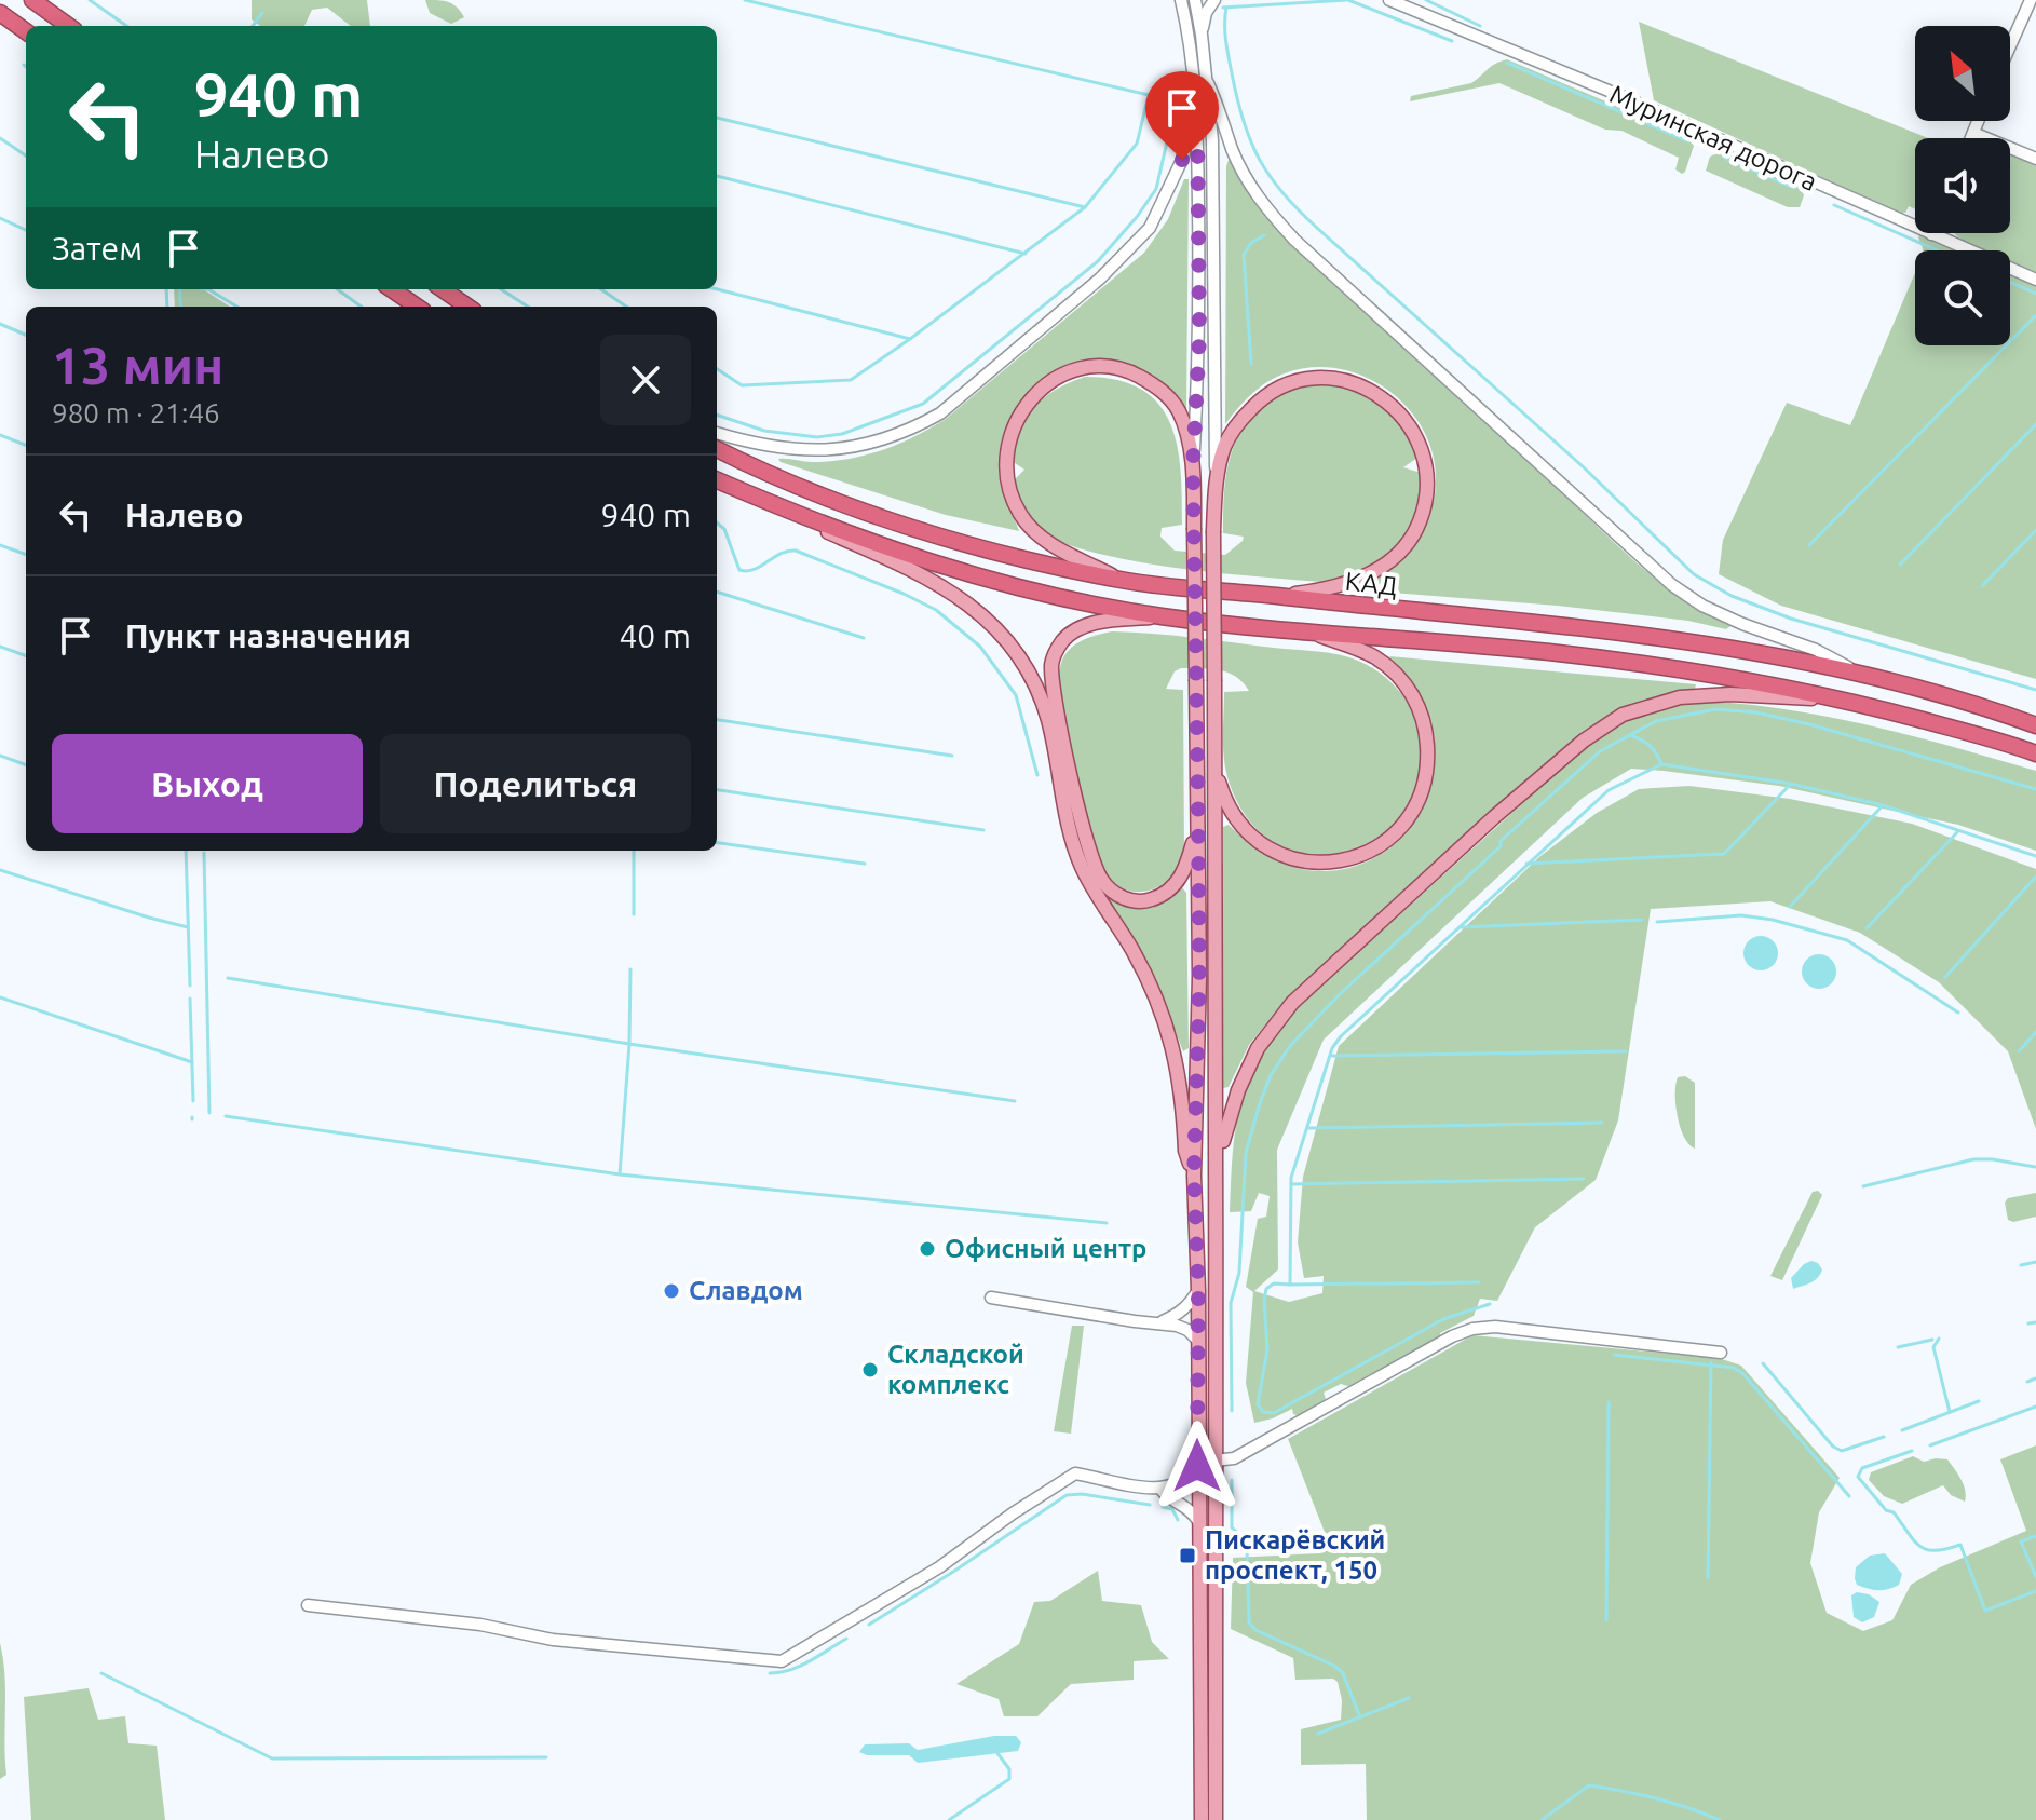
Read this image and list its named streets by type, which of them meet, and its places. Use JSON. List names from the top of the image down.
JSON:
{
  "streets": {
    "highway": ["КАД"],
    "street": ["Муринская дорога"]
  },
  "places": {
    "other": ["Офисный центр", "Славдом", "Складской комплекс"],
    "transit": ["Пискарёвский проспект, 150"]
  },
  "north": "top left",
  "page": {
    "turn": ["940 m", "Налево"],
    "then": "Затем",
    "heading": ["13 мин", "980 m · 21:46"],
    "list": [
      {
        "name": "Налево",
        "value": "940 m"
      },
      {
        "name": "Пункт назначения",
        "value": "40 m"
      }
    ],
    "buttons": ["Выход", "Поделиться"]
  }
}
